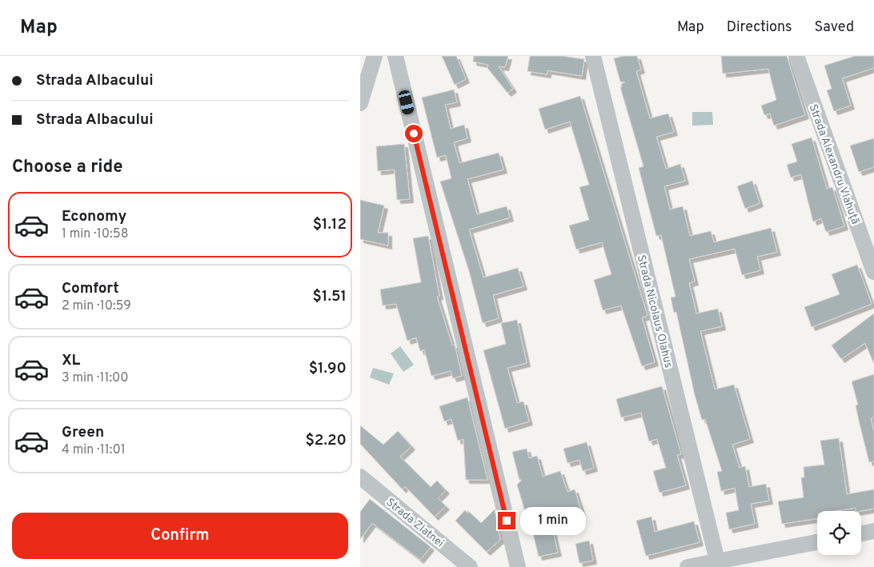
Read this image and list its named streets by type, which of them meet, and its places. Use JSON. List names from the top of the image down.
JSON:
{
  "streets": {
    "street": ["Strada Alexandru Vlahuță", "Strada Nicolaus Olahus", "Strada Zlatnei"]
  },
  "page": {
    "header": "Map",
    "nav": ["Map", "Directions", "Saved"],
    "banner": ["Strada Albacului", "Strada Albacului"],
    "heading": "Choose a ride",
    "list": [
      {
        "name": "Economy",
        "note": "1 min · 10:58",
        "value": "$1.12"
      },
      {
        "name": "Comfort",
        "note": "2 min · 10:59",
        "value": "$1.51"
      },
      {
        "name": "XL",
        "note": "3 min · 11:00",
        "value": "$1.90"
      },
      {
        "name": "Green",
        "note": "4 min · 11:01",
        "value": "$2.20"
      }
    ],
    "buttons": "Confirm",
    "bubble": "1 min"
  }
}
